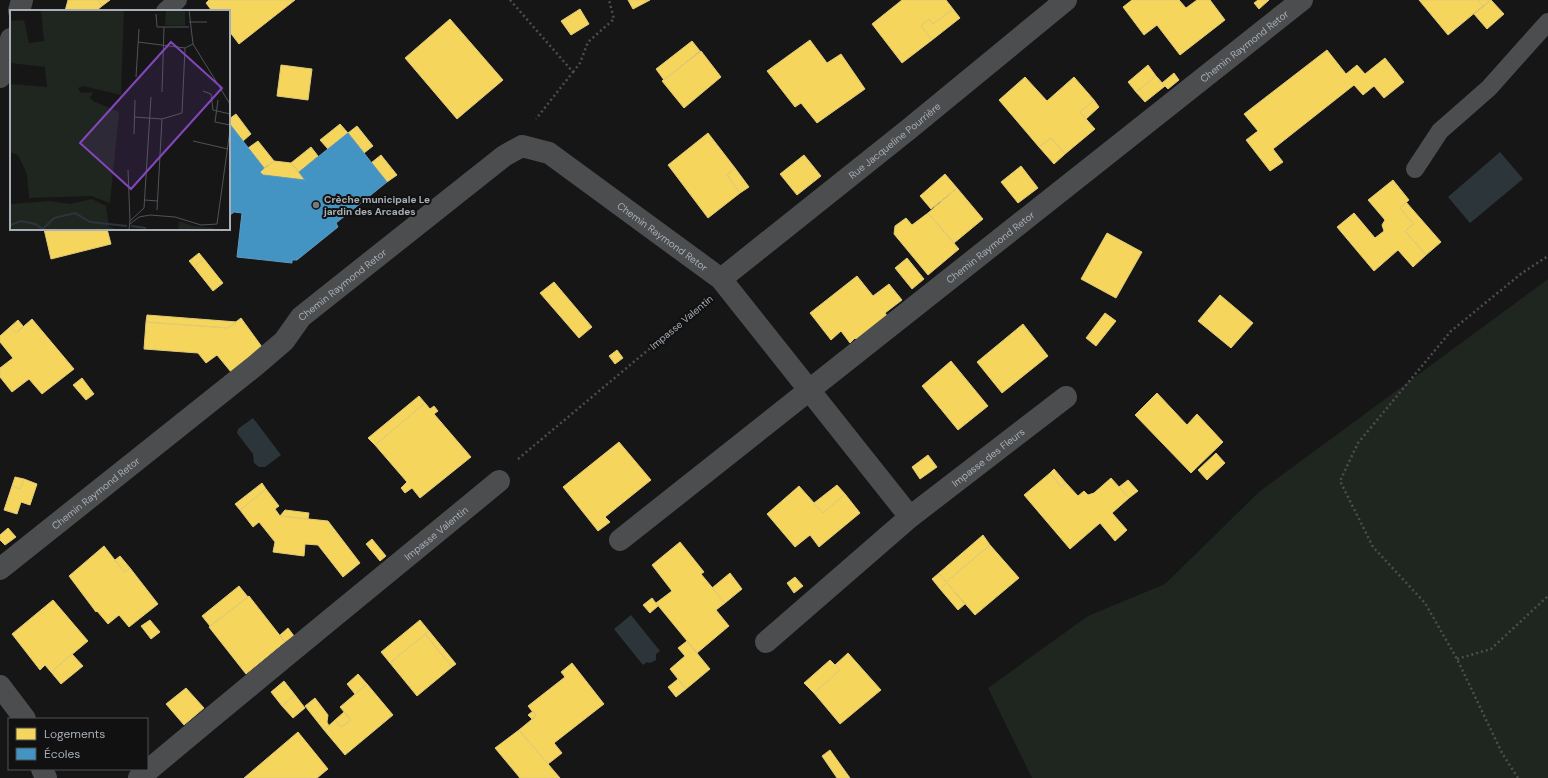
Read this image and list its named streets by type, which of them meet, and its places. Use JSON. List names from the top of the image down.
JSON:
{
  "streets": {
    "street": [
      "Chemin Raymond Retor",
      "Rue Jacqueline Pourrière",
      "Impasse Valentin",
      "Impasse des Fleurs"
    ]
  },
  "crossings": [
    ["Chemin Raymond Retor", "Rue Jacqueline Pourrière"],
    ["Chemin Raymond Retor", "Impasse Valentin"],
    ["Rue Jacqueline Pourrière", "Impasse Valentin"]
  ],
  "places": ["Crèche municipale Le jardin des Arcades"],
  "legend": ["Logements", "Écoles"]
}
